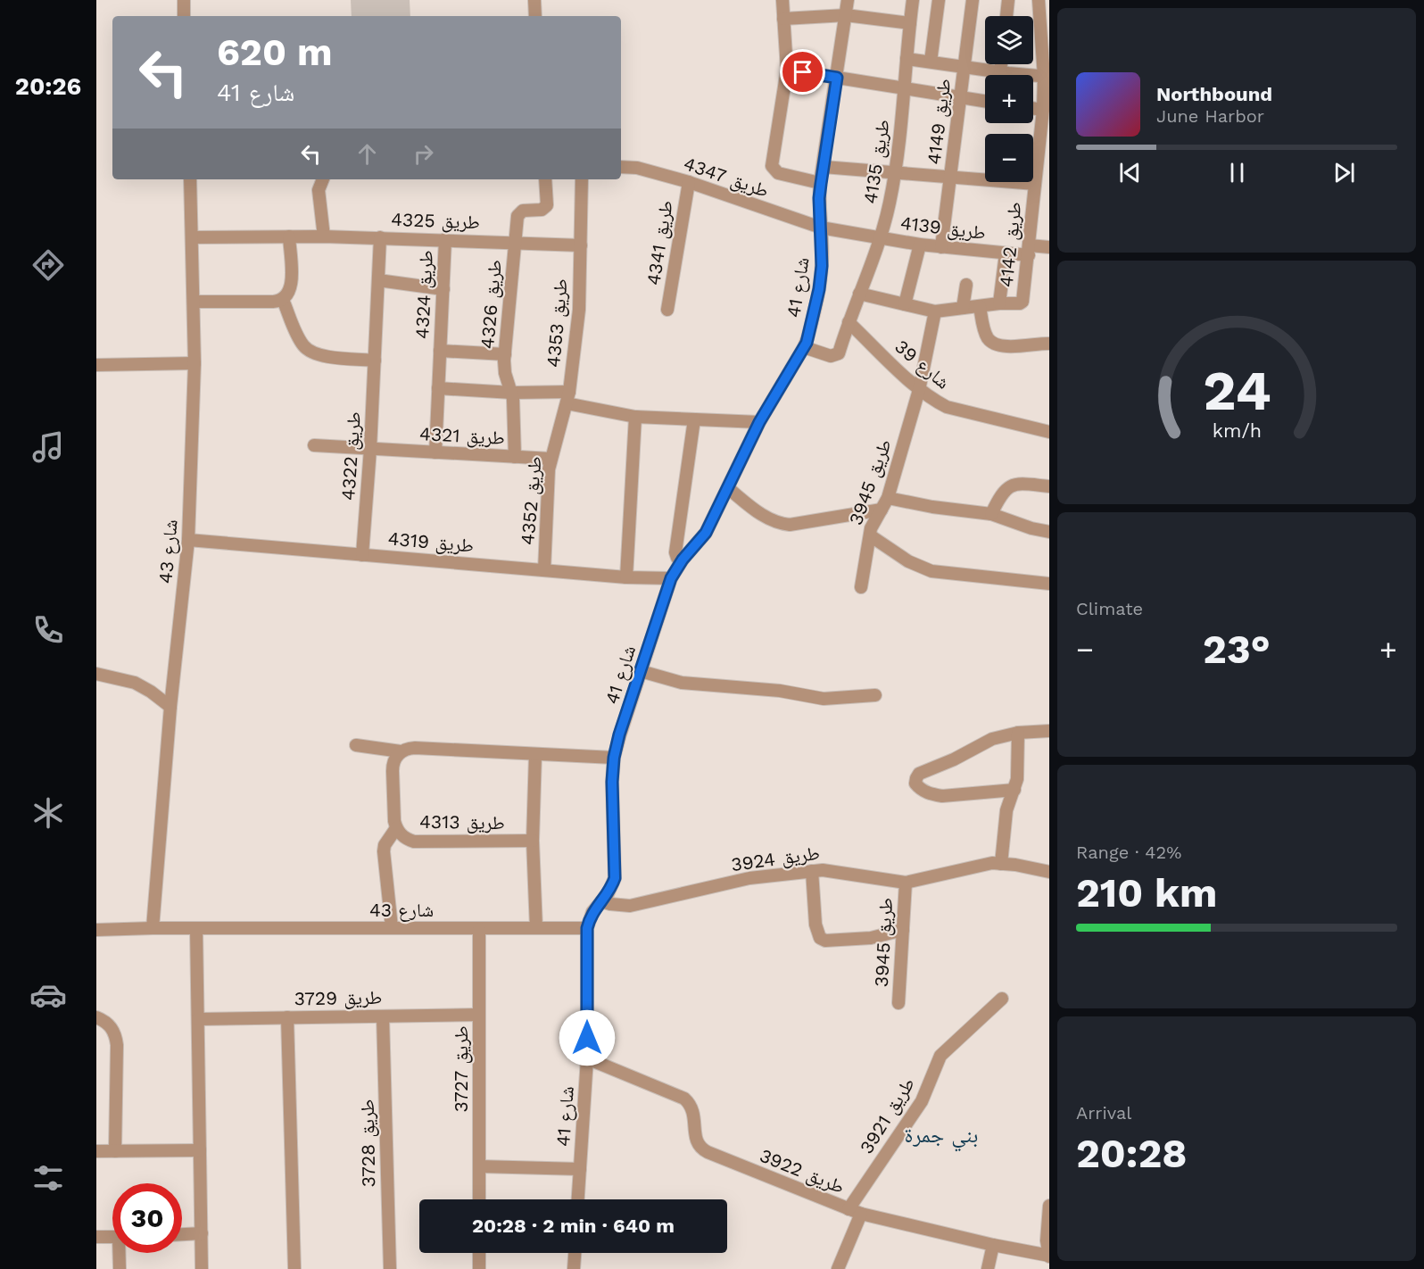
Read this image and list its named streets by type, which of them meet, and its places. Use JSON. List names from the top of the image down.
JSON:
{
  "streets": {
    "street": [
      "طريق 4149",
      "طريق 4135",
      "طريق 4347",
      "طريق 4325",
      "طريق 4139",
      "طريق 4341",
      "طريق 4142",
      "شارع 41",
      "طريق 4324",
      "طريق 4326",
      "طريق 4353",
      "شارع 39",
      "طريق 4321",
      "طريق 4322",
      "طريق 3945",
      "طريق 4352",
      "طريق 4319",
      "شارع 43",
      "طريق 4313",
      "طريق 3924",
      "طريق 3729",
      "طريق 3727",
      "طريق 3921",
      "طريق 3728",
      "طريق 3922"
    ]
  },
  "crossings": [
    ["طريق 4149", "طريق 4139"],
    ["طريق 4135", "طريق 4139"],
    ["طريق 4135", "شارع 39"],
    ["طريق 4347", "طريق 4139"],
    ["طريق 4347", "طريق 4341"],
    ["طريق 4347", "شارع 41"],
    ["طريق 4325", "طريق 4324"],
    ["طريق 4325", "طريق 4326"],
    ["طريق 4325", "طريق 4353"],
    ["طريق 4325", "طريق 4322"],
    ["طريق 4325", "شارع 43"],
    ["طريق 4139", "طريق 4142"],
    ["طريق 4139", "شارع 41"],
    ["شارع 41", "طريق 4319"],
    ["شارع 41", "شارع 43"],
    ["شارع 41", "طريق 3924"],
    ["شارع 41", "طريق 3922"],
    ["طريق 4324", "طريق 4326"],
    ["طريق 4324", "طريق 4321"],
    ["طريق 4326", "طريق 4321"],
    ["طريق 4353", "طريق 4352"],
    ["شارع 39", "طريق 3945"],
    ["طريق 4321", "طريق 4322"],
    ["طريق 4321", "طريق 4352"],
    ["طريق 4322", "طريق 4319"],
    ["طريق 3945", "طريق 3924"],
    ["طريق 4352", "طريق 4319"],
    ["طريق 4319", "شارع 43"],
    ["شارع 43", "طريق 4313"],
    ["شارع 43", "طريق 3727"],
    ["طريق 3729", "طريق 3727"],
    ["طريق 3729", "طريق 3728"],
    ["طريق 3921", "طريق 3922"]
  ],
  "districts": ["بني جمرة"],
  "page": {
    "tabs": "20:26",
    "map_buttons": ["+", "−"],
    "turn": ["620 m", "شارع 41"],
    "song": ["Northbound", "June Harbor"],
    "tile": [
      "Climate",
      ["Range · 42%", "210 km"],
      ["Arrival", "20:28"]
    ],
    "heat": ["−", "23°", "+"],
    "limit": "30",
    "trip": "20:28 · 2 min · 640 m",
    "gauge": ["24", "km/h"]
  }
}
